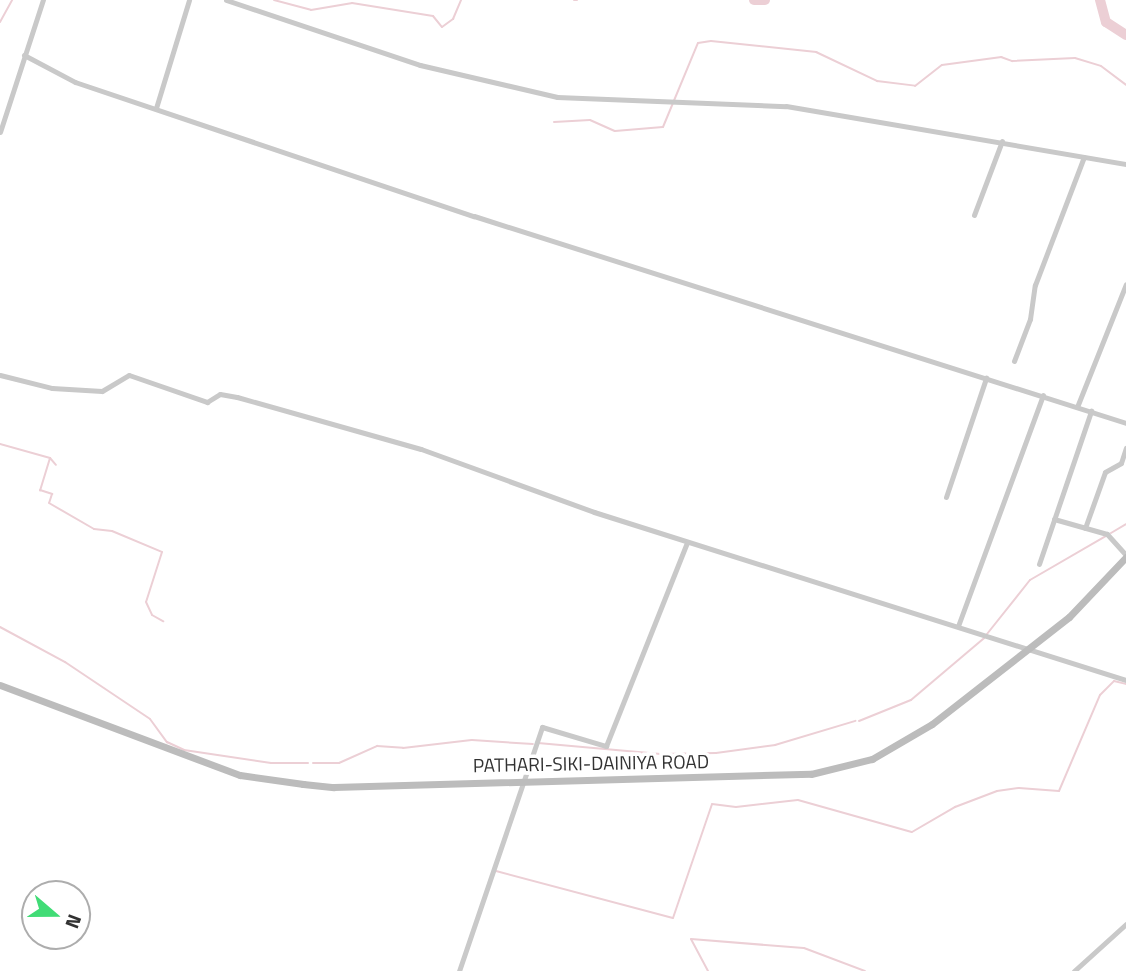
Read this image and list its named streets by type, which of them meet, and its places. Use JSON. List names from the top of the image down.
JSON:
{
  "streets": {
    "main road": ["PATHARI-SIKI-DAINIYA ROAD"]
  },
  "north": "right"
}
